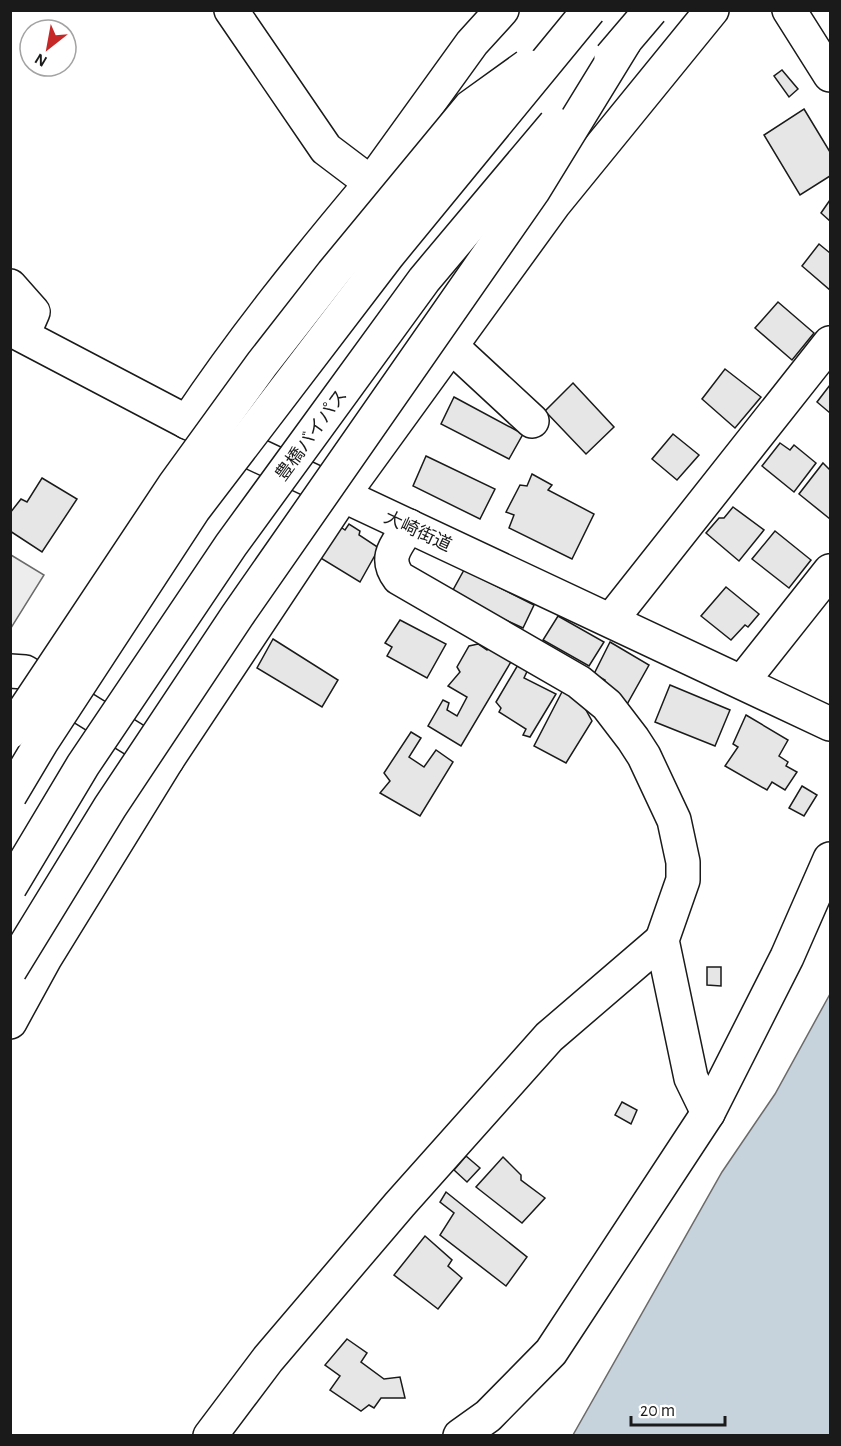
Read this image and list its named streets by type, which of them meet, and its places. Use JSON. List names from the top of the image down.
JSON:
{
  "streets": {
    "main road": ["豊橋バイパス", "大崎街道"]
  },
  "scale_bar": "20 m",
  "north": "bottom left"
}
